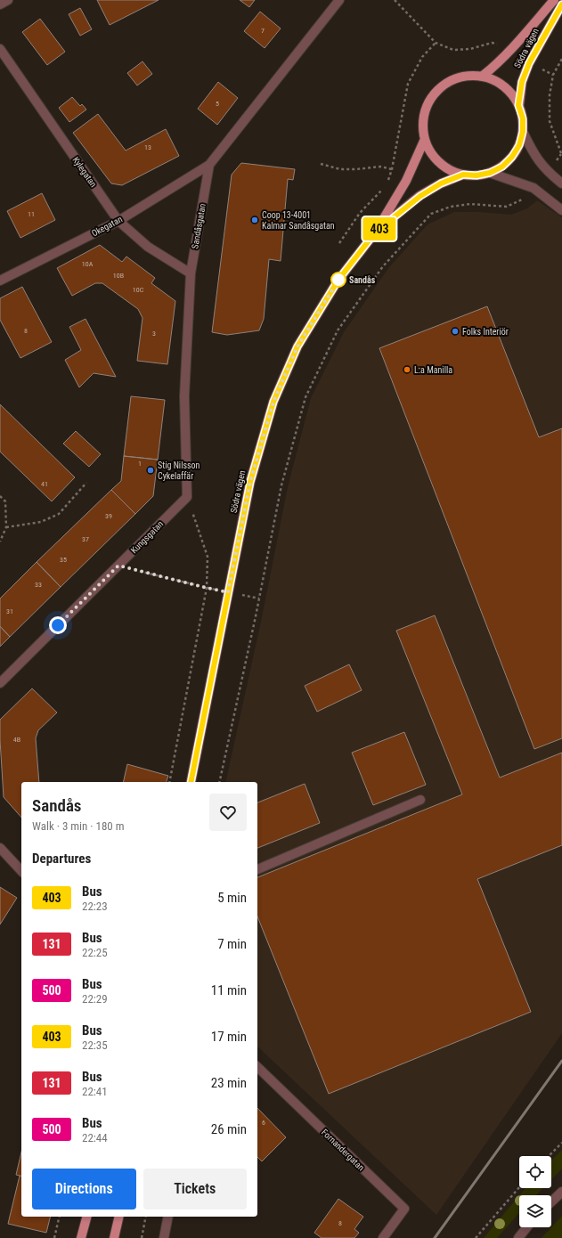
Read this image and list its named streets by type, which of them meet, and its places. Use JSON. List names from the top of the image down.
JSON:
{
  "streets": {
    "main road": ["Södra vägen"],
    "street": [
      "Kylegatan",
      "Okegatan",
      "Sandåsgatan",
      "Kungsgatan",
      "Fornandergatan"
    ]
  },
  "crossings": [
    ["Kylegatan", "Okegatan"],
    ["Kylegatan", "Sandåsgatan"],
    ["Okegatan", "Sandåsgatan"],
    ["Sandåsgatan", "Kungsgatan"]
  ],
  "places": [
    "Coop 13-4001 Kalmar Sandåsgatan",
    "Sandås",
    "Folks Interiör",
    "L:a Manilla",
    "Stig Nilsson Cykelaffär"
  ],
  "lines": ["bus line 403"],
  "house_numbers": [
    "7",
    "5",
    "13",
    "11",
    "10A",
    "10B",
    "10C",
    "8",
    "3",
    "1",
    "41",
    "39",
    "37",
    "35",
    "33",
    "31",
    "4B",
    "6",
    "8"
  ],
  "page": {
    "on_map": "403",
    "heading": [
      ["Sandås", "Walk · 3 min · 180 m"],
      "Departures"
    ],
    "list": [
      {
        "mark": "403",
        "name": "Bus",
        "note": "22:23",
        "value": "5 min"
      },
      {
        "mark": "131",
        "name": "Bus",
        "note": "22:25",
        "value": "7 min"
      },
      {
        "mark": "500",
        "name": "Bus",
        "note": "22:29",
        "value": "11 min"
      },
      {
        "mark": "403",
        "name": "Bus",
        "note": "22:35",
        "value": "17 min"
      },
      {
        "mark": "131",
        "name": "Bus",
        "note": "22:41",
        "value": "23 min"
      },
      {
        "mark": "500",
        "name": "Bus",
        "note": "22:44",
        "value": "26 min"
      }
    ],
    "buttons": ["Directions", "Tickets"]
  }
}
